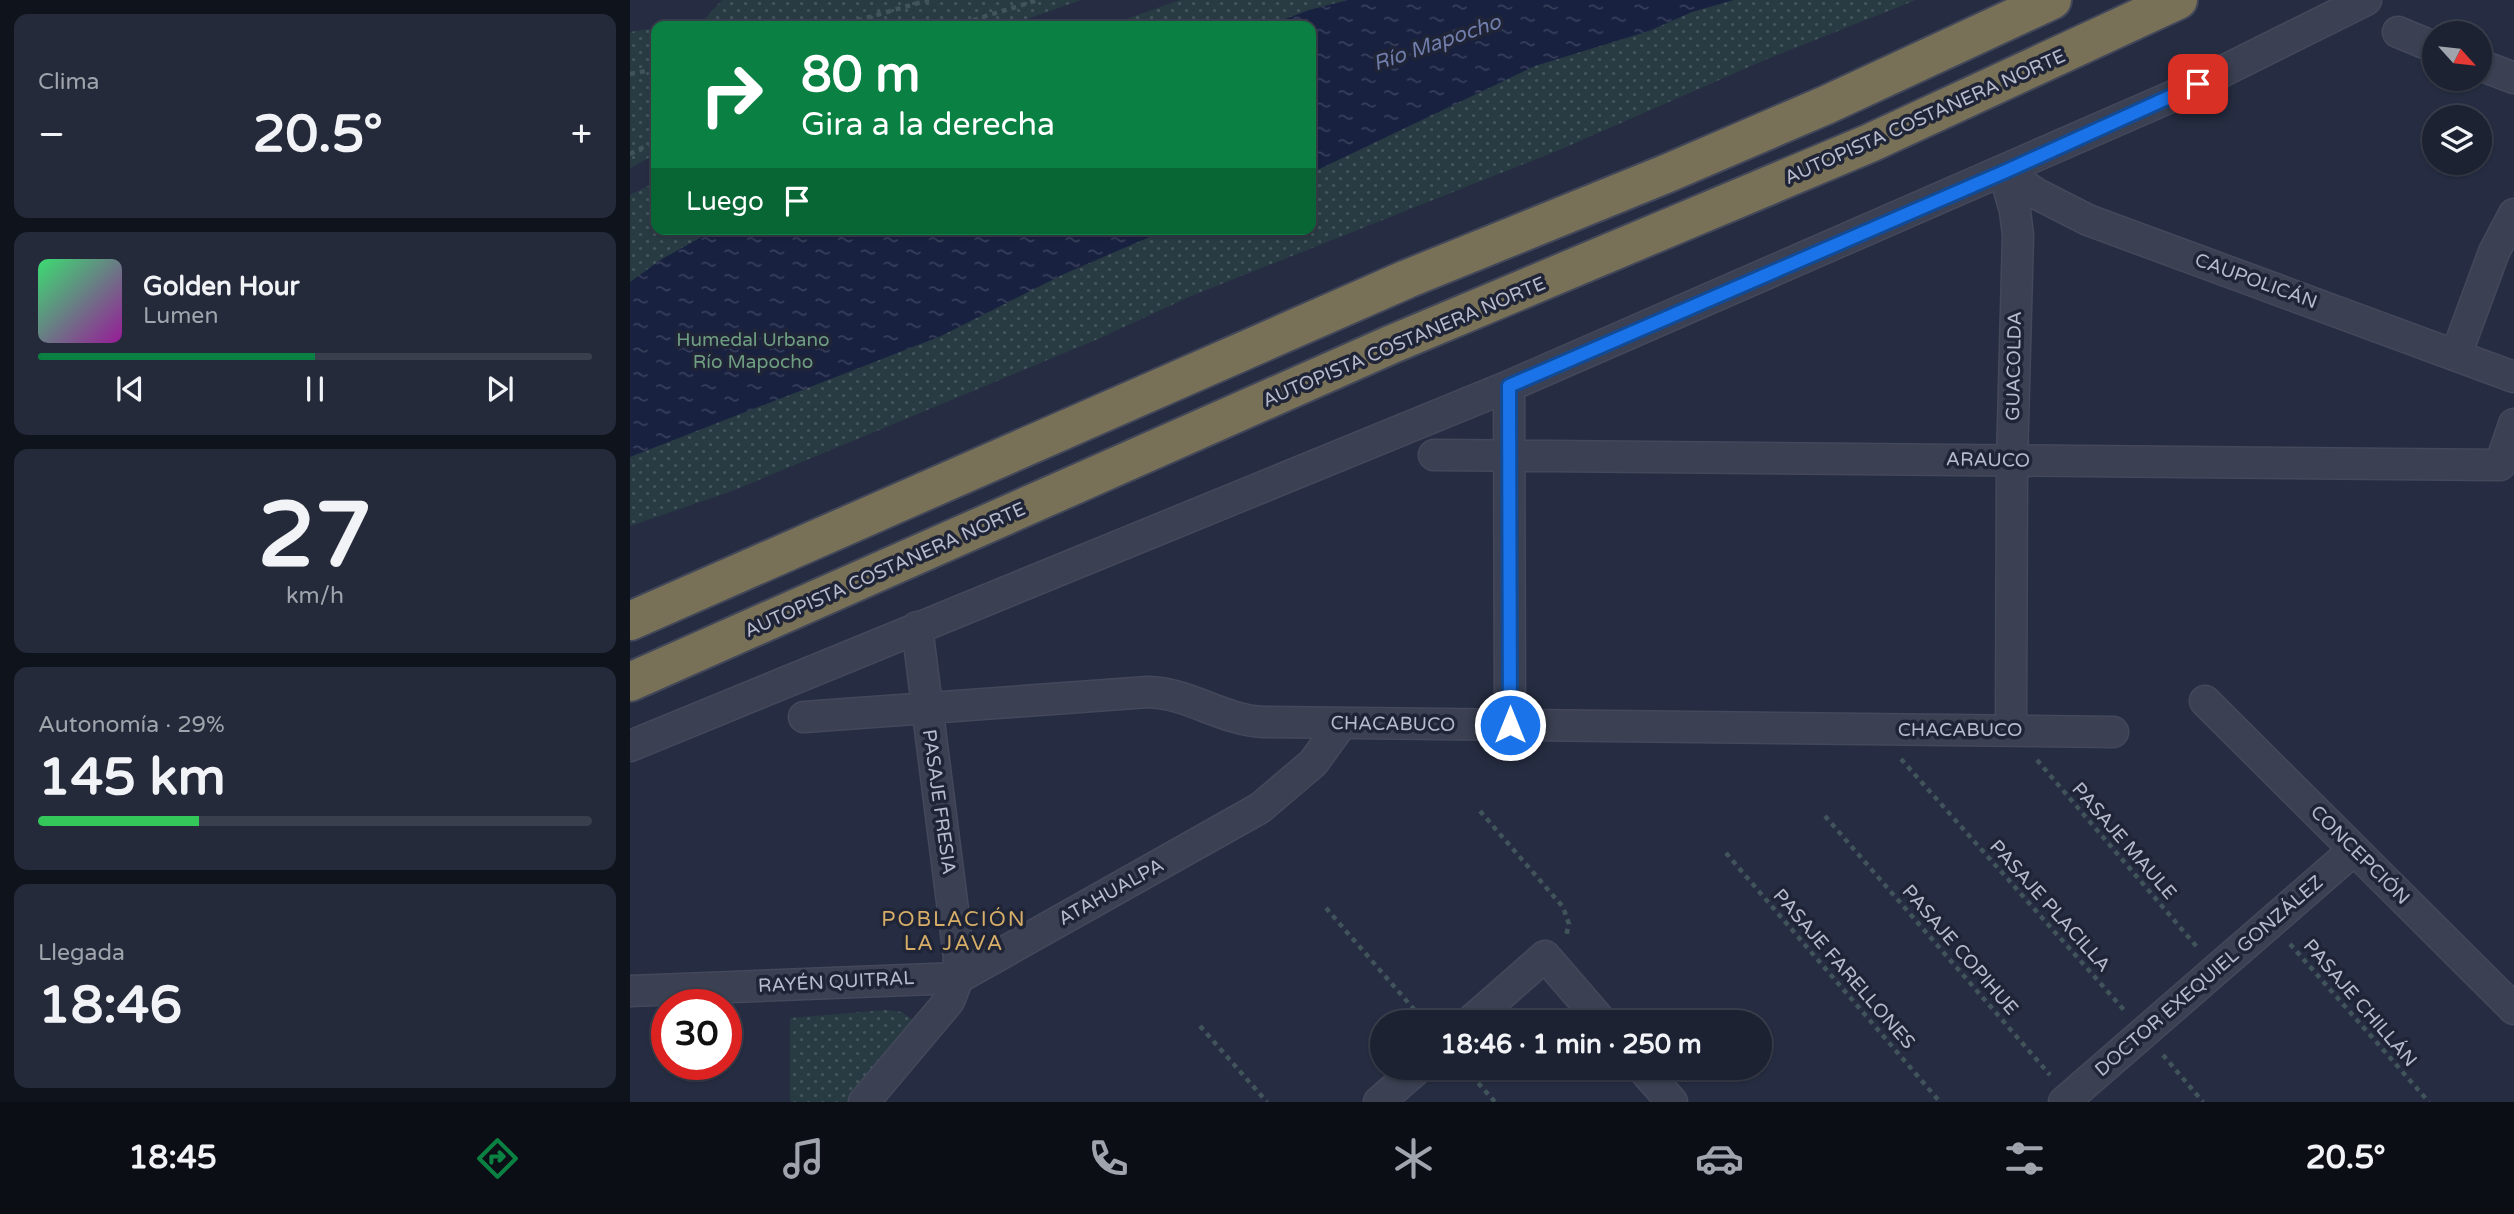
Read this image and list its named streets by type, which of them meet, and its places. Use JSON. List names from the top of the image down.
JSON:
{
  "streets": {
    "highway": ["AUTOPISTA COSTANERA NORTE"],
    "street": [
      "CAUPOLICÁN",
      "GUACOLDA",
      "ARAUCO",
      "CHACABUCO",
      "PASAJE FRESIA",
      "CONCEPCIÓN",
      "ATAHUALPA",
      "DOCTOR EXEQUIEL GONZÁLEZ",
      "RAYÉN QUITRAL"
    ],
    "path": [
      "PASAJE MAULE",
      "PASAJE PLACILLA",
      "PASAJE COPIHUE",
      "PASAJE FARELLONES",
      "PASAJE CHILLÁN"
    ]
  },
  "crossings": [
    ["CAUPOLICÁN", "GUACOLDA"],
    ["GUACOLDA", "ARAUCO"],
    ["GUACOLDA", "CHACABUCO"],
    ["GUACOLDA", "PASAJE MAULE"],
    ["CHACABUCO", "PASAJE FRESIA"],
    ["CHACABUCO", "PASAJE MAULE"],
    ["CHACABUCO", "ATAHUALPA"],
    ["CHACABUCO", "PASAJE PLACILLA"],
    ["PASAJE FRESIA", "ATAHUALPA"],
    ["PASAJE FRESIA", "RAYÉN QUITRAL"],
    ["PASAJE MAULE", "DOCTOR EXEQUIEL GONZÁLEZ"],
    ["CONCEPCIÓN", "DOCTOR EXEQUIEL GONZÁLEZ"],
    ["ATAHUALPA", "RAYÉN QUITRAL"],
    ["PASAJE PLACILLA", "DOCTOR EXEQUIEL GONZÁLEZ"],
    ["PASAJE COPIHUE", "DOCTOR EXEQUIEL GONZÁLEZ"],
    ["DOCTOR EXEQUIEL GONZÁLEZ", "PASAJE CHILLÁN"]
  ],
  "districts": ["POBLACIÓN LA JAVA"],
  "water": ["Río Mapocho"],
  "parks": ["Humedal Urbano Río Mapocho"],
  "north": "bottom right",
  "page": {
    "tile": [
      "Clima",
      ["27", "km/h"],
      ["Autonomía · 29%", "145 km"],
      ["Llegada", "18:46"]
    ],
    "turn": ["80 m", "Gira a la derecha"],
    "heat": ["−", "20.5°", "+"],
    "then": "Luego",
    "song": ["Golden Hour", "Lumen"],
    "limit": "30",
    "trip": "18:46 · 1 min · 250 m",
    "tabs": ["18:45", "20.5°"]
  }
}
